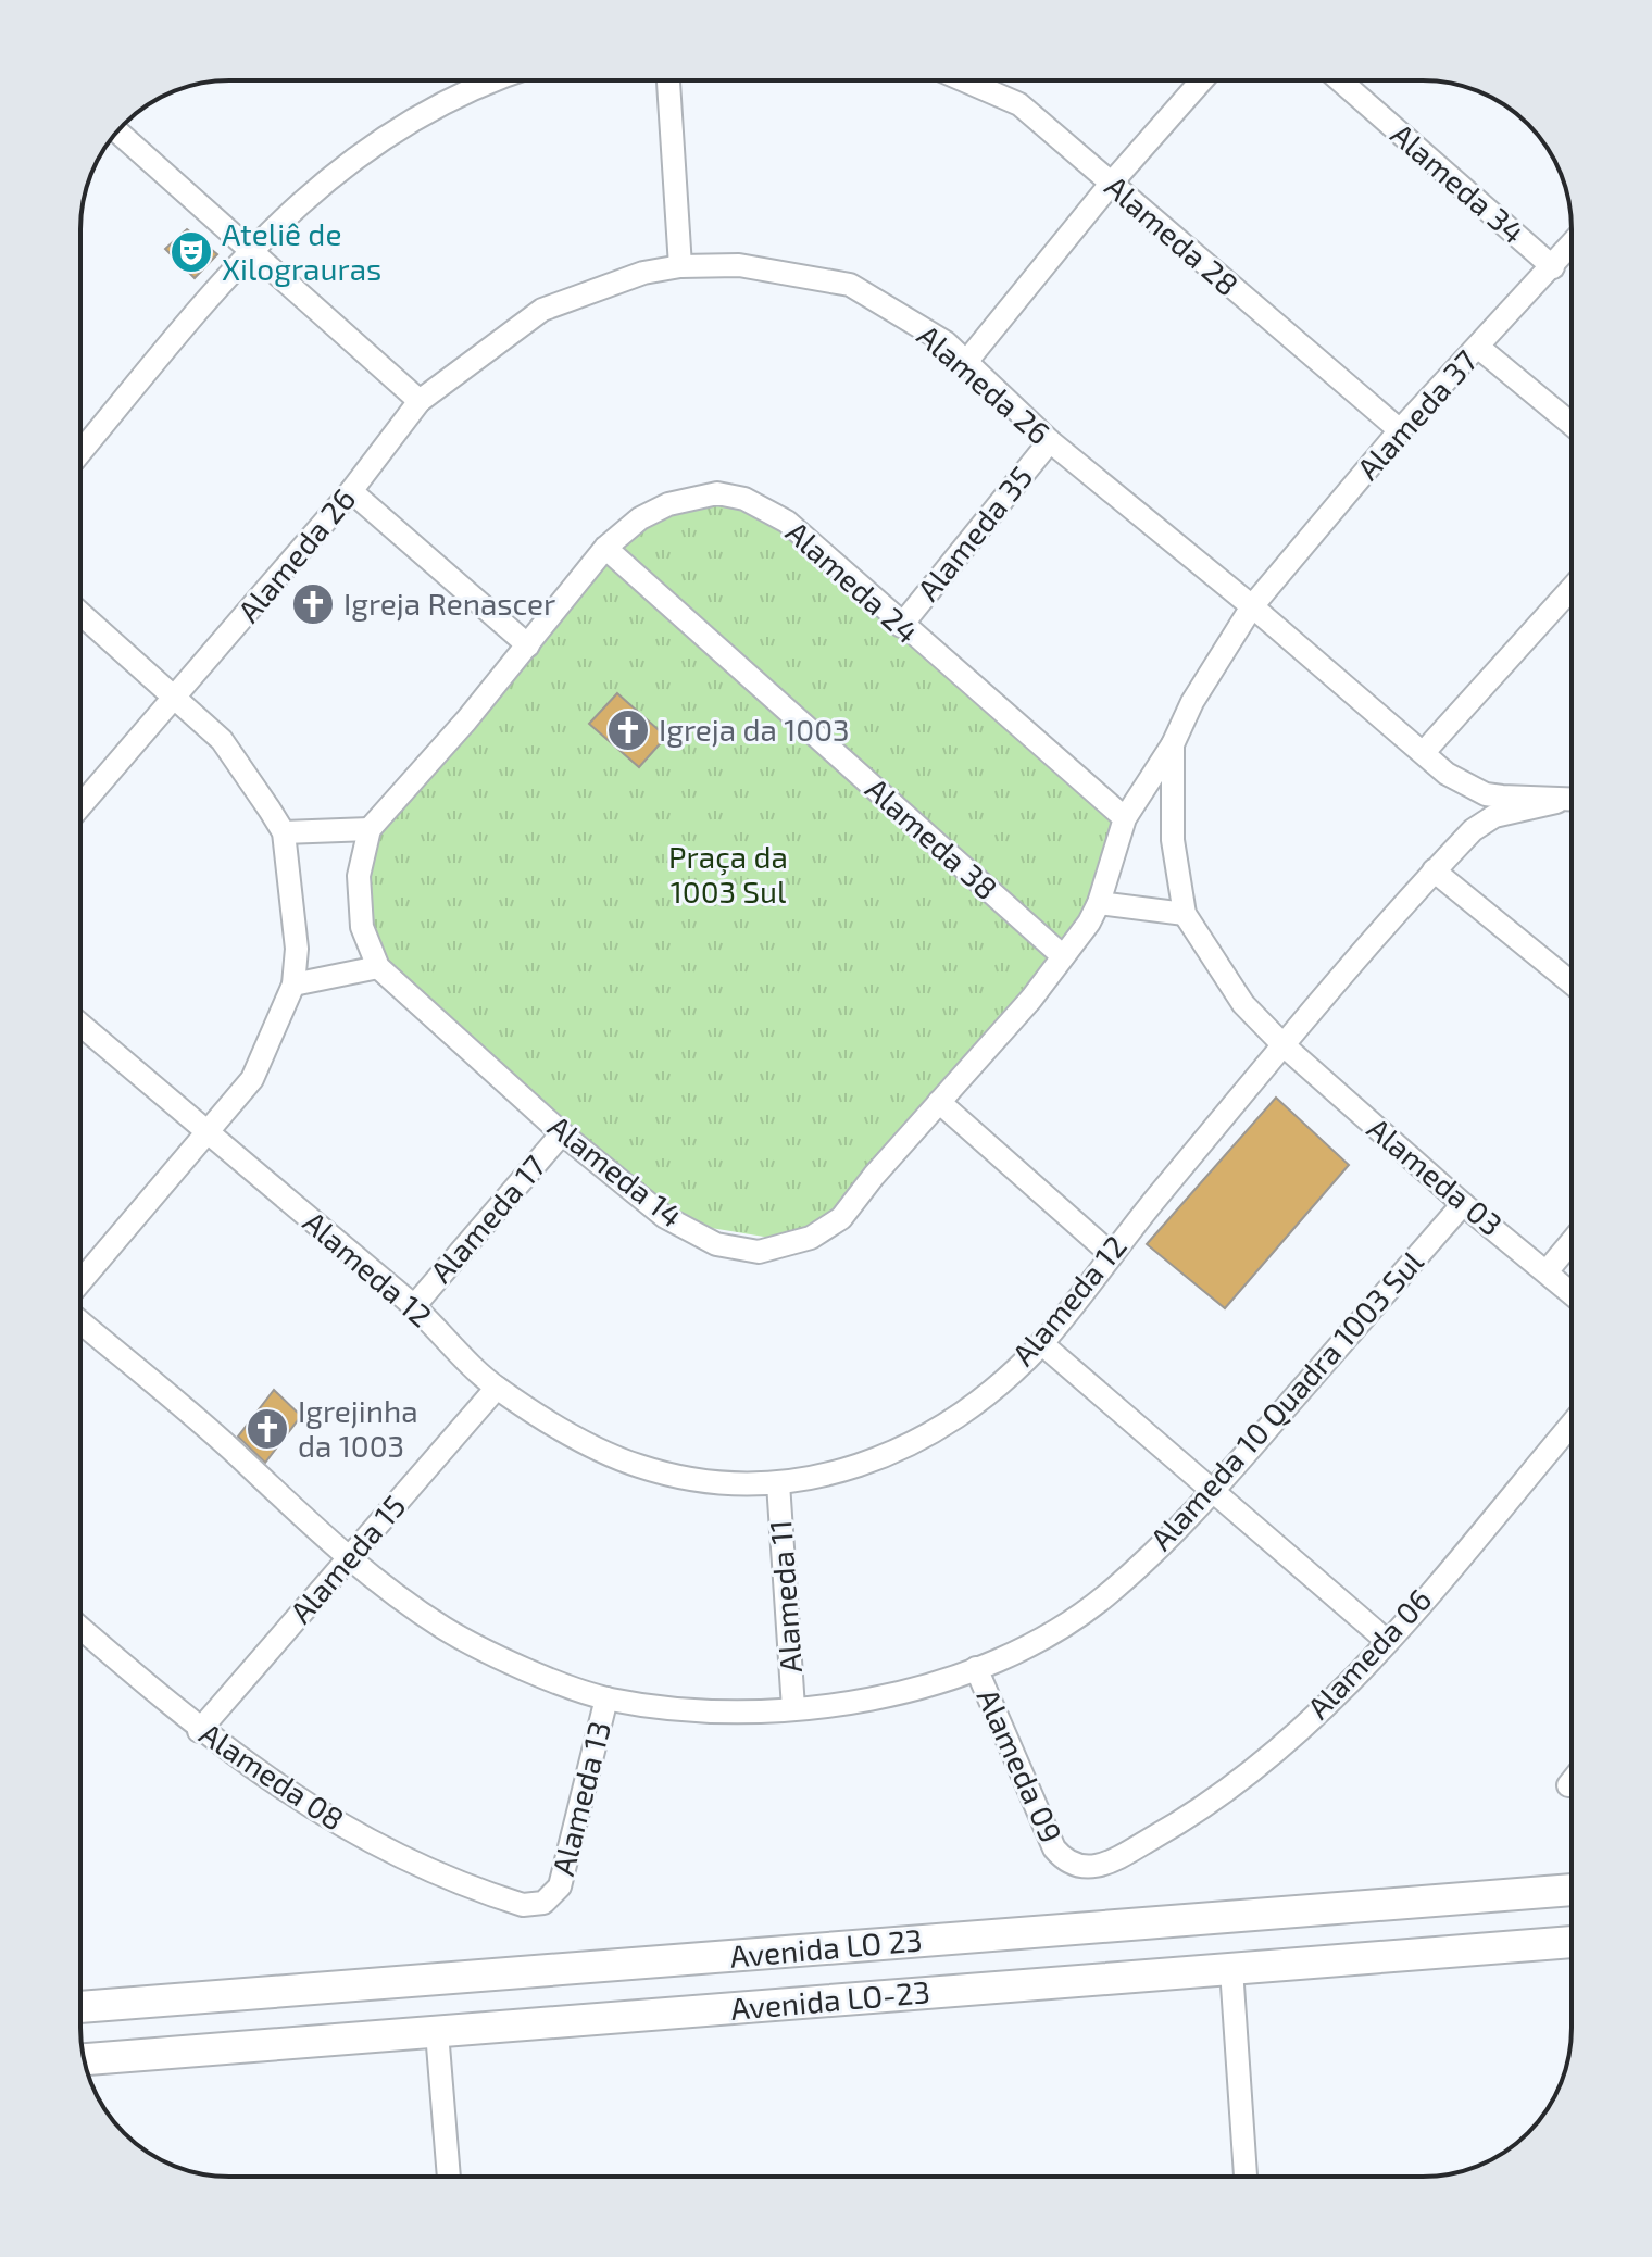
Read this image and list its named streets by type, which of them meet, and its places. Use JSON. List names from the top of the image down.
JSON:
{
  "streets": {
    "street": [
      "Alameda 34",
      "Alameda 28",
      "Alameda 26",
      "Alameda 37",
      "Alameda 35",
      "Alameda 24",
      "Alameda 38",
      "Alameda 14",
      "Alameda 03",
      "Alameda 17",
      "Alameda 12",
      "Alameda 10 Quadra 1003 Sul",
      "Alameda 15",
      "Alameda 11",
      "Alameda 06",
      "Alameda 09",
      "Alameda 08",
      "Alameda 13",
      "Avenida LO 23",
      "Avenida LO-23"
    ]
  },
  "crossings": [
    ["Alameda 34", "Alameda 37"],
    ["Alameda 28", "Alameda 37"],
    ["Alameda 26", "Alameda 37"],
    ["Alameda 26", "Alameda 35"],
    ["Alameda 26", "Alameda 12"],
    ["Alameda 35", "Alameda 24"],
    ["Alameda 24", "Alameda 38"],
    ["Alameda 24", "Alameda 14"],
    ["Alameda 38", "Alameda 14"],
    ["Alameda 14", "Alameda 17"],
    ["Alameda 03", "Alameda 12"],
    ["Alameda 03", "Alameda 10 Quadra 1003 Sul"],
    ["Alameda 17", "Alameda 12"],
    ["Alameda 12", "Alameda 15"],
    ["Alameda 12", "Alameda 11"],
    ["Alameda 10 Quadra 1003 Sul", "Alameda 15"],
    ["Alameda 10 Quadra 1003 Sul", "Alameda 11"],
    ["Alameda 10 Quadra 1003 Sul", "Alameda 09"],
    ["Alameda 10 Quadra 1003 Sul", "Alameda 13"],
    ["Alameda 15", "Alameda 08"],
    ["Alameda 06", "Alameda 09"],
    ["Alameda 08", "Alameda 13"]
  ],
  "parks": ["Praça da 1003 Sul"],
  "places": {
    "theatre": ["Ateliê de Xilograuras"],
    "church": ["Igreja Renascer", "Igreja da 1003", "Igrejinha da 1003"]
  }
}
